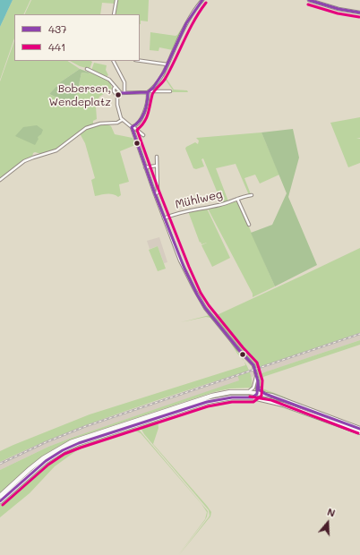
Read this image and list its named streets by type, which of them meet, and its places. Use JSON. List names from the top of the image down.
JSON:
{
  "streets": {
    "street": ["Mühlweg"]
  },
  "places": ["Bobersen, Wendeplatz"],
  "lines": ["transit line 437", "transit line 441"],
  "legend": ["437", "441"],
  "north": "top"
}
